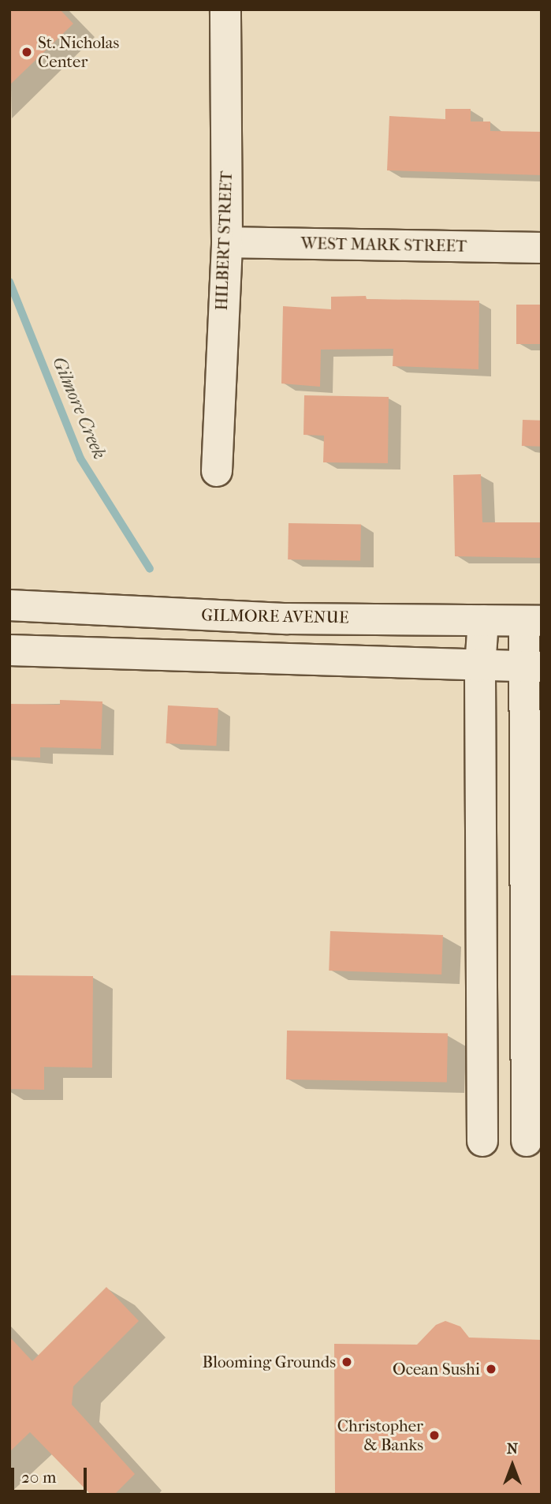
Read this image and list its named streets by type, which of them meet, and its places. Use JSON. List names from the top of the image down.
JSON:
{
  "streets": {
    "street": ["HILBERT STREET", "WEST MARK STREET", "GILMORE AVENUE"]
  },
  "crossings": [
    ["HILBERT STREET", "WEST MARK STREET"]
  ],
  "water": ["Gilmore Creek"],
  "places": [
    "St. Nicholas Center",
    "Blooming Grounds",
    "Ocean Sushi",
    "Christopher & Banks"
  ],
  "scale_bar": "20 m",
  "north": "top"
}
